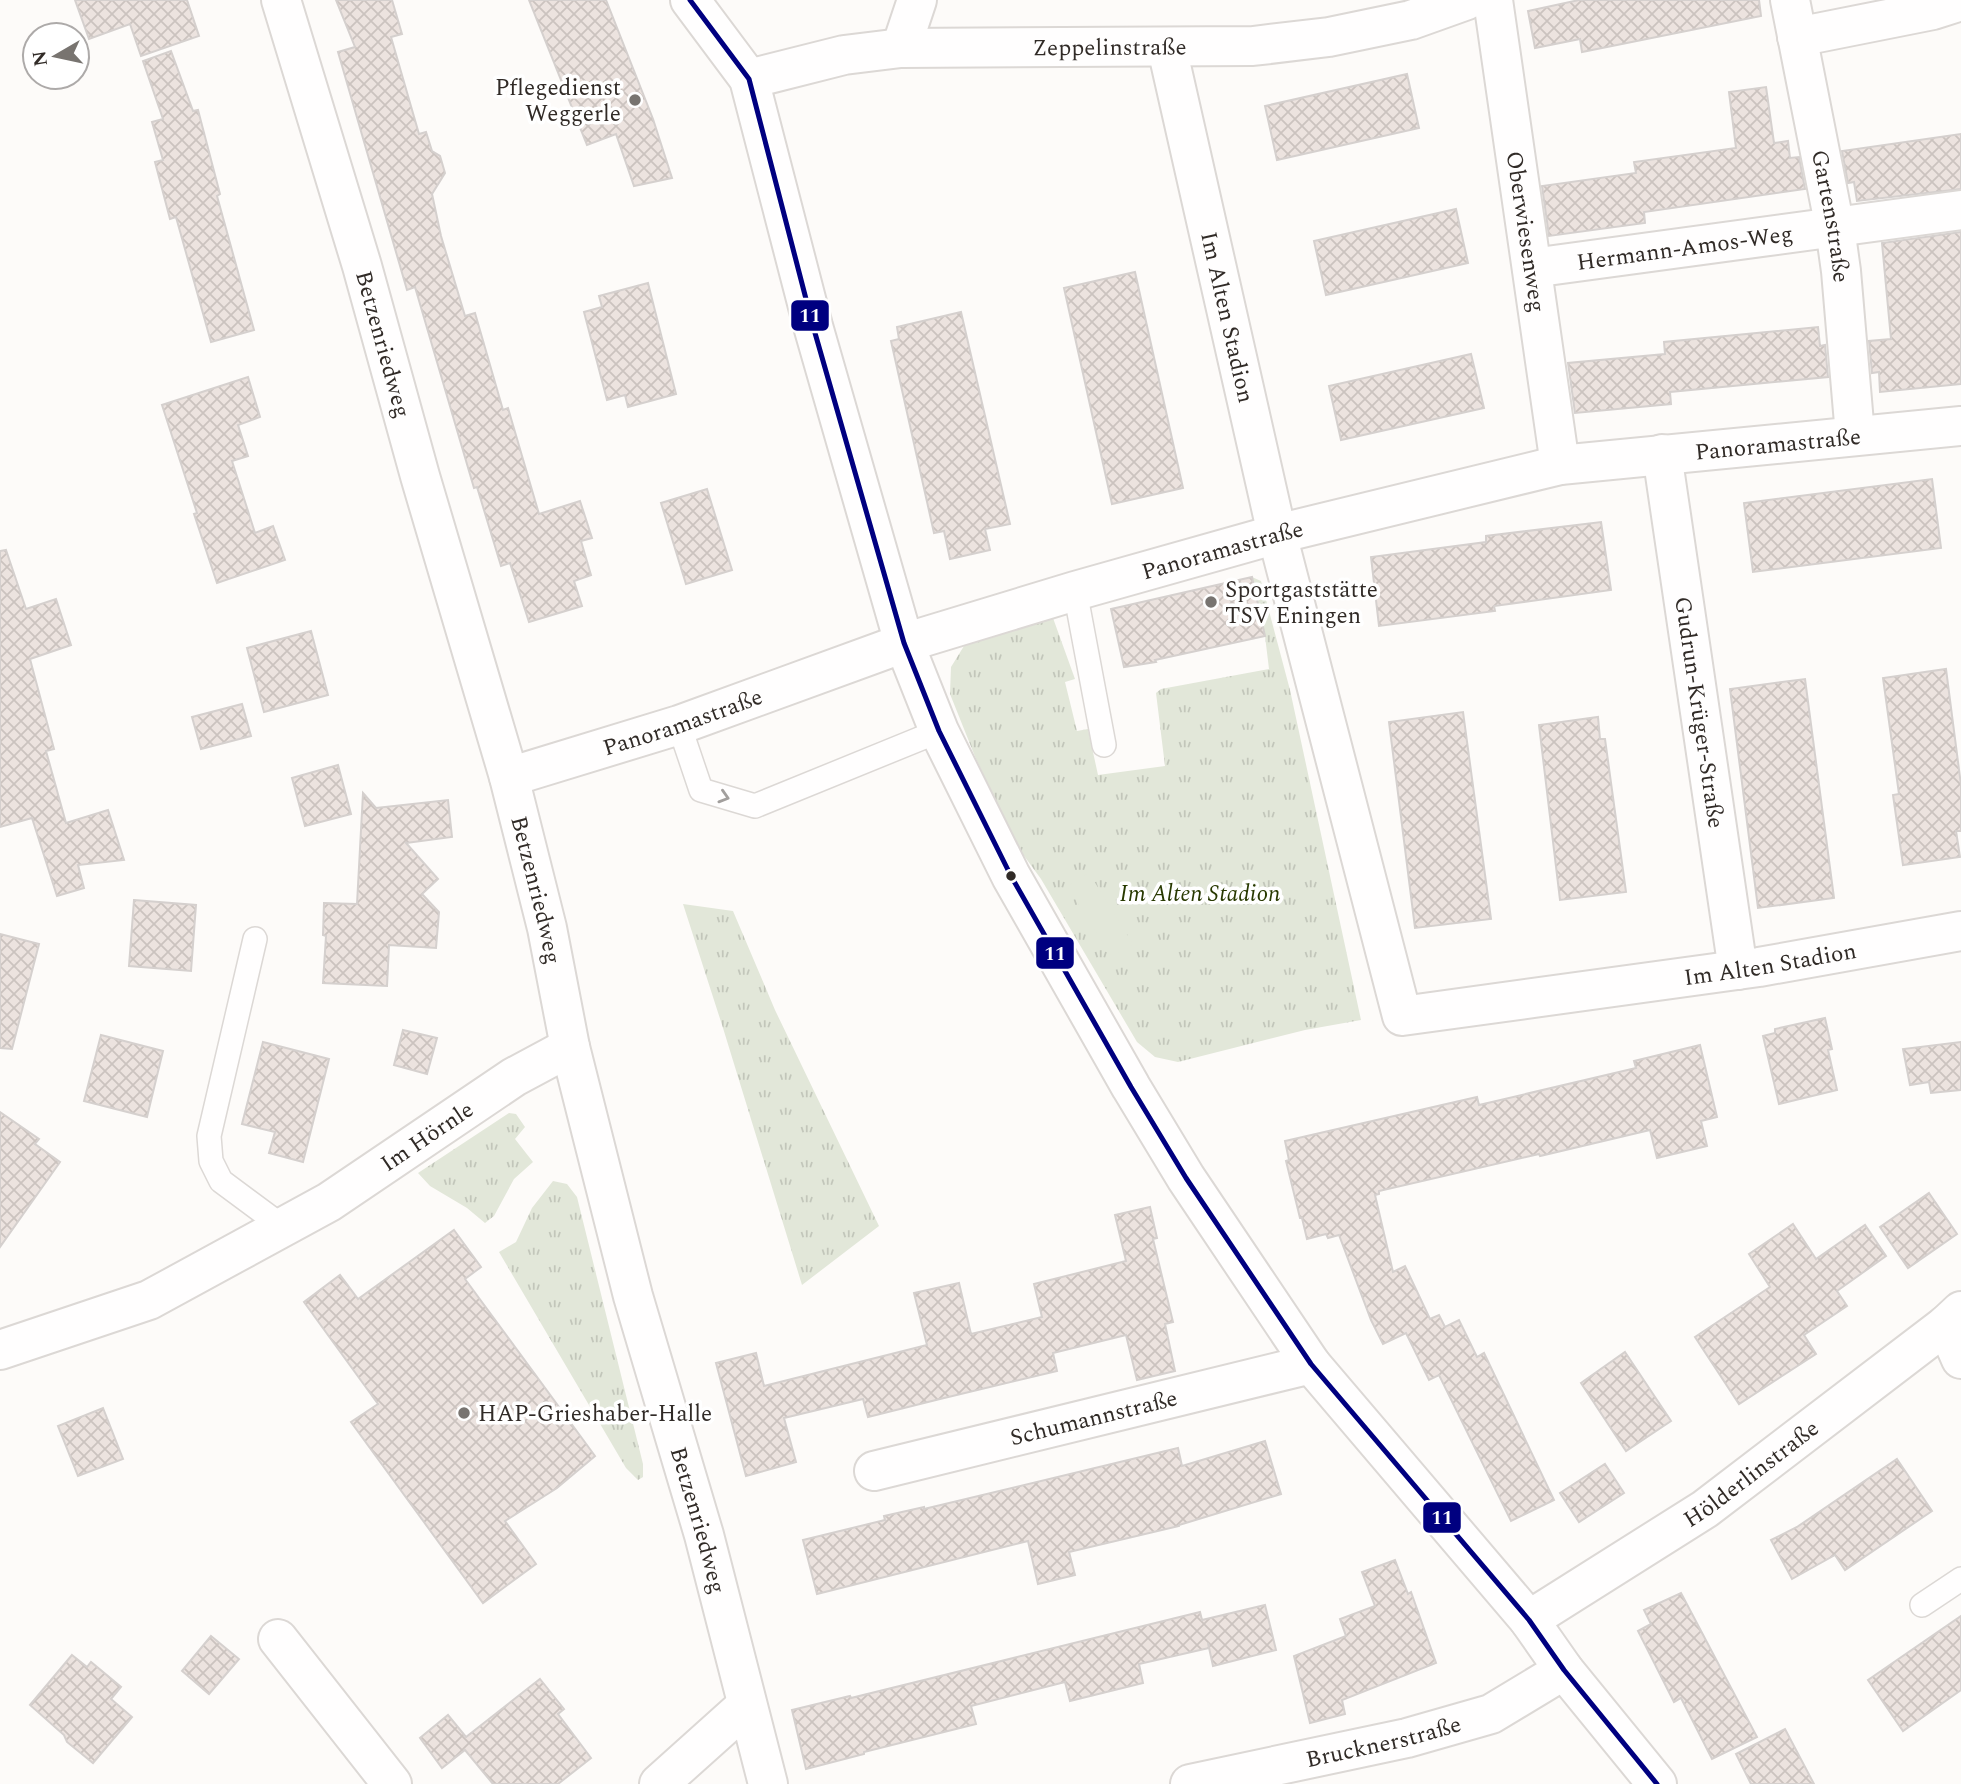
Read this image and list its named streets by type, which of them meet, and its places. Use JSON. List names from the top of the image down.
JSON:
{
  "streets": {
    "street": [
      "Zeppelinstraße",
      "Gartenstraße",
      "Oberwiesenweg",
      "Hermann-Amos-Weg",
      "Im Alten Stadion",
      "Betzenriedweg",
      "Panoramastraße",
      "Gudrun-Krüger-Straße",
      "Im Hörnle",
      "Schumannstraße",
      "Hölderlinstraße",
      "Brucknerstraße"
    ]
  },
  "crossings": [
    ["Zeppelinstraße", "Im Alten Stadion"],
    ["Gartenstraße", "Hermann-Amos-Weg"],
    ["Gartenstraße", "Panoramastraße"],
    ["Oberwiesenweg", "Hermann-Amos-Weg"],
    ["Oberwiesenweg", "Panoramastraße"],
    ["Im Alten Stadion", "Panoramastraße"],
    ["Im Alten Stadion", "Gudrun-Krüger-Straße"],
    ["Betzenriedweg", "Panoramastraße"],
    ["Betzenriedweg", "Im Hörnle"],
    ["Panoramastraße", "Gudrun-Krüger-Straße"]
  ],
  "parks": ["Im Alten Stadion"],
  "places": ["Pflegedienst Weggerle", "Sportgaststätte TSV Eningen", "HAP-Grieshaber-Halle"],
  "lines": ["transit line 11"],
  "north": "left"
}
